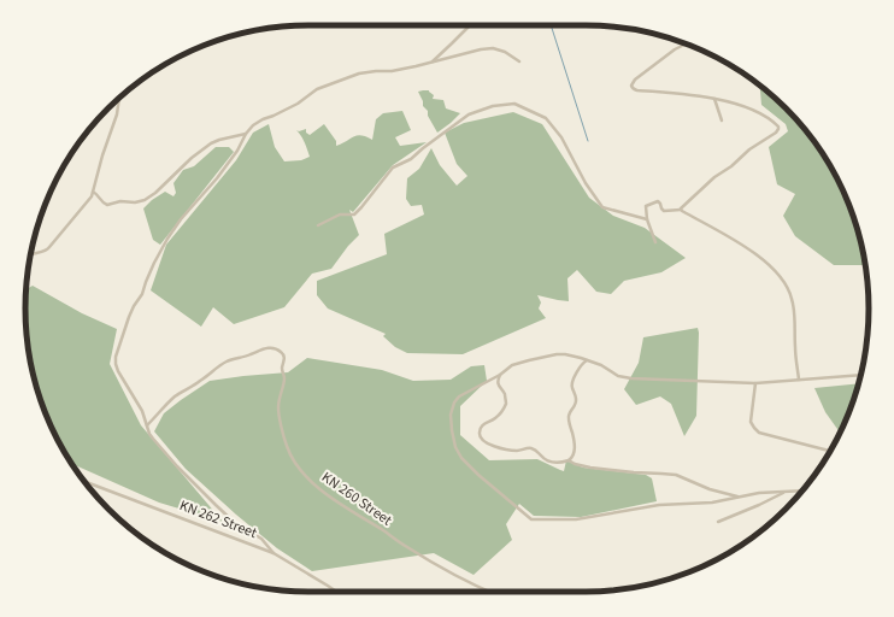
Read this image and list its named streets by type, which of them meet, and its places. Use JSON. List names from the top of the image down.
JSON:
{
  "streets": {
    "street": ["KN 260 Street", "KN 262 Street"]
  }
}
